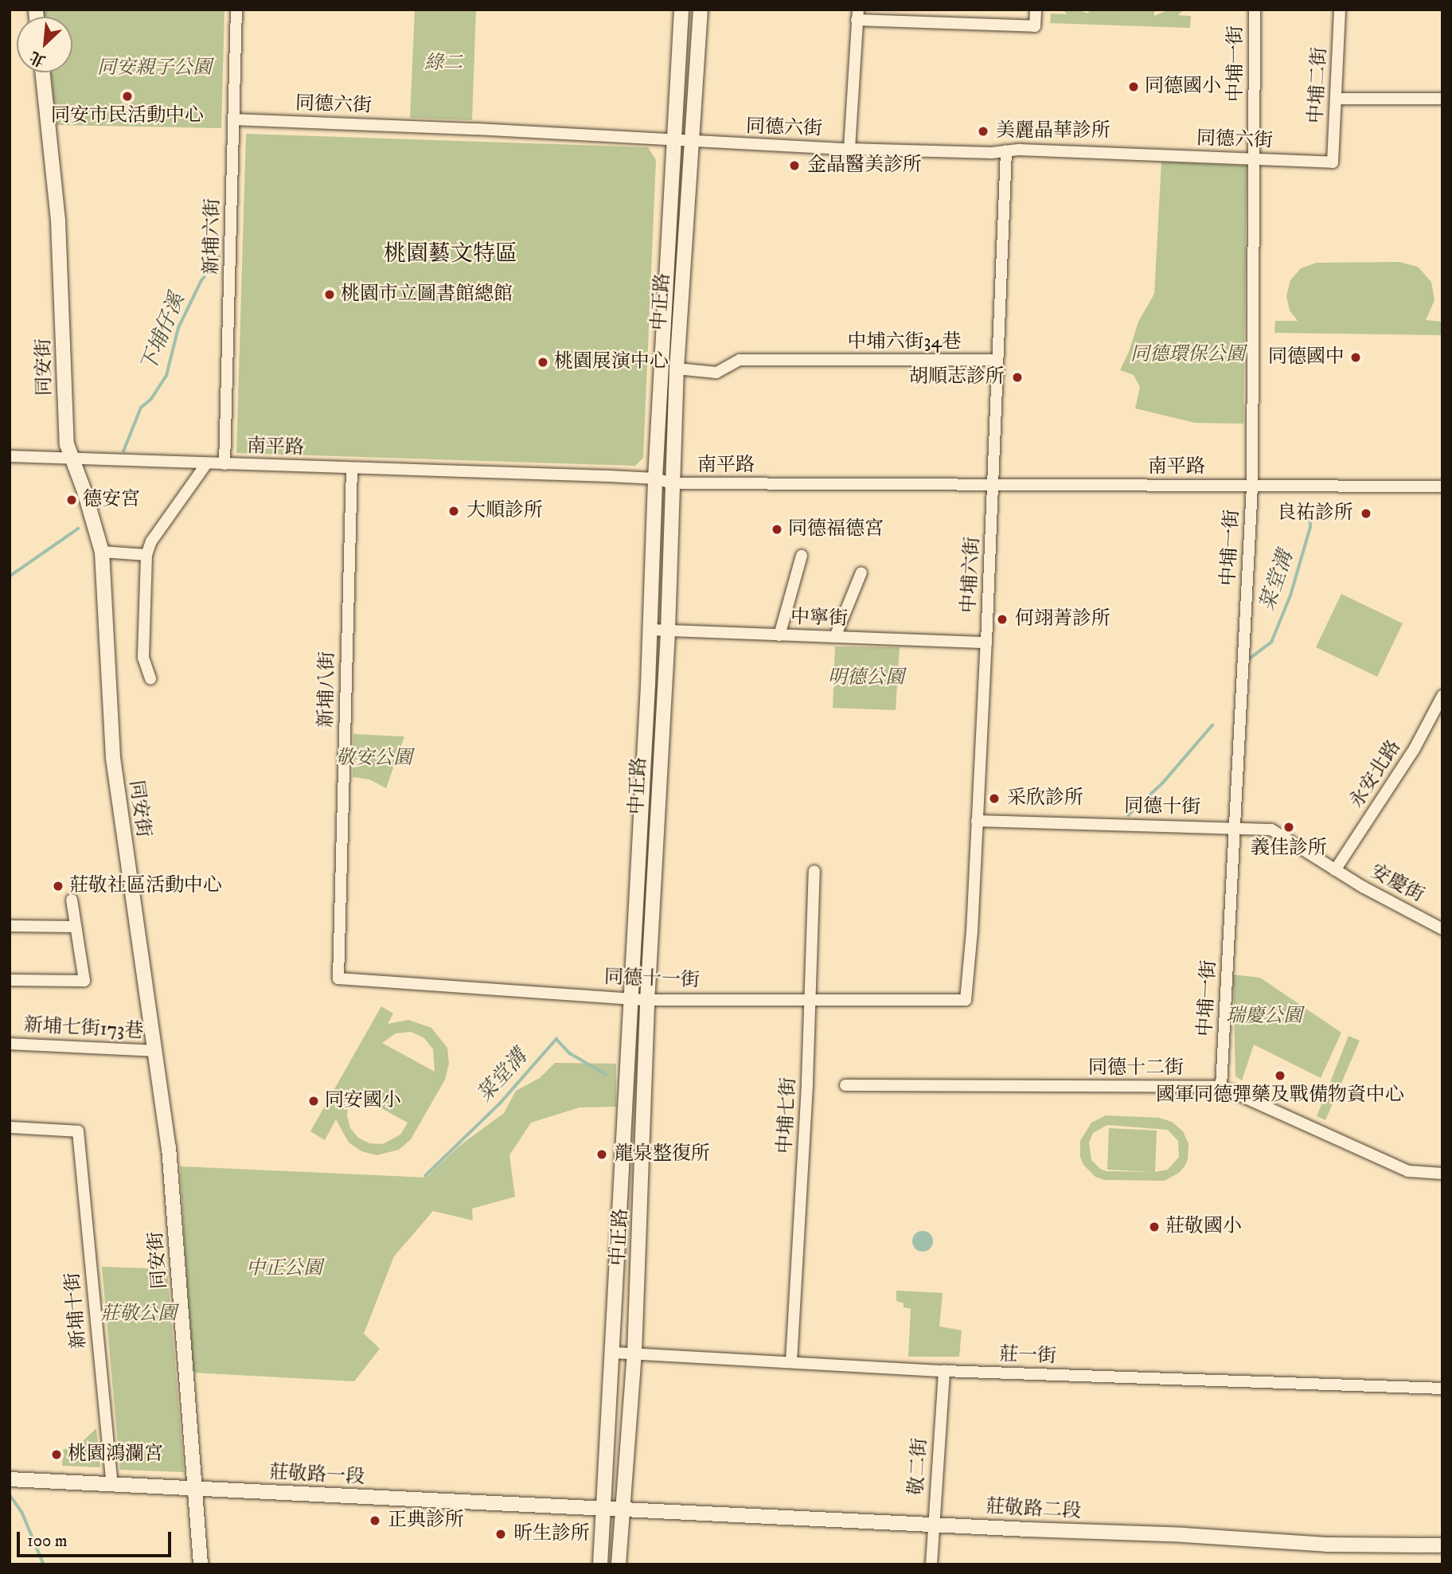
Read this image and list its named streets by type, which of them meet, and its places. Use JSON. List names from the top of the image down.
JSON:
{
  "streets": {
    "street": [
      "中埔一街",
      "中埔二街",
      "同德六街",
      "新埔六街",
      "中正路",
      "中埔六街34巷",
      "同安街",
      "南平路",
      "中埔六街",
      "中寧街",
      "新埔八街",
      "永安北路",
      "同德十街",
      "安慶街",
      "同德十一街",
      "新埔七街173巷",
      "同德十二街",
      "中埔七街",
      "新埔十街",
      "莊一街",
      "敬二街",
      "莊敬路一段",
      "莊敬路二段"
    ]
  },
  "crossings": [
    ["中埔一街", "同德六街"],
    ["中埔一街", "南平路"],
    ["中埔一街", "同德十街"],
    ["中埔一街", "同德十二街"],
    ["中埔二街", "同德六街"],
    ["同德六街", "新埔六街"],
    ["同德六街", "中正路"],
    ["同德六街", "中埔六街"],
    ["新埔六街", "南平路"],
    ["中正路", "中埔六街34巷"],
    ["中正路", "南平路"],
    ["中正路", "中寧街"],
    ["中正路", "同德十一街"],
    ["中正路", "莊一街"],
    ["中正路", "莊敬路一段"],
    ["中正路", "莊敬路二段"],
    ["中埔六街34巷", "中埔六街"],
    ["同安街", "南平路"],
    ["同安街", "新埔七街173巷"],
    ["同安街", "莊敬路一段"],
    ["南平路", "中埔六街"],
    ["南平路", "新埔八街"],
    ["中埔六街", "中寧街"],
    ["中埔六街", "同德十街"],
    ["中埔六街", "同德十一街"],
    ["新埔八街", "同德十一街"],
    ["永安北路", "同德十街"],
    ["永安北路", "安慶街"],
    ["同德十街", "安慶街"],
    ["同德十一街", "中埔七街"],
    ["中埔七街", "莊一街"],
    ["新埔十街", "莊敬路一段"],
    ["莊一街", "敬二街"],
    ["敬二街", "莊敬路二段"],
    ["莊敬路一段", "莊敬路二段"]
  ],
  "districts": ["桃園藝文特區"],
  "water": ["下埔仔溪", "菜堂溝"],
  "parks": [
    "綠二",
    "同安親子公園",
    "同德環保公園",
    "明德公園",
    "敬安公園",
    "瑞慶公園",
    "中正公園",
    "莊敬公園"
  ],
  "places": [
    "同德國小",
    "同安市民活動中心",
    "美麗晶華診所",
    "金晶醫美診所",
    "桃園市立圖書館總館",
    "同德國中",
    "桃園展演中心",
    "胡順志診所",
    "德安宮",
    "大順診所",
    "良祐診所",
    "同德福德宮",
    "何翊菁診所",
    "采欣診所",
    "義佳診所",
    "莊敬社區活動中心",
    "國軍同德彈藥及戰備物資中心",
    "同安國小",
    "龍泉整復所",
    "莊敬國小",
    "桃園鴻瀾宮",
    "正典診所",
    "昕生診所"
  ],
  "scale_bar": "100 m",
  "north": "bottom left"
}
